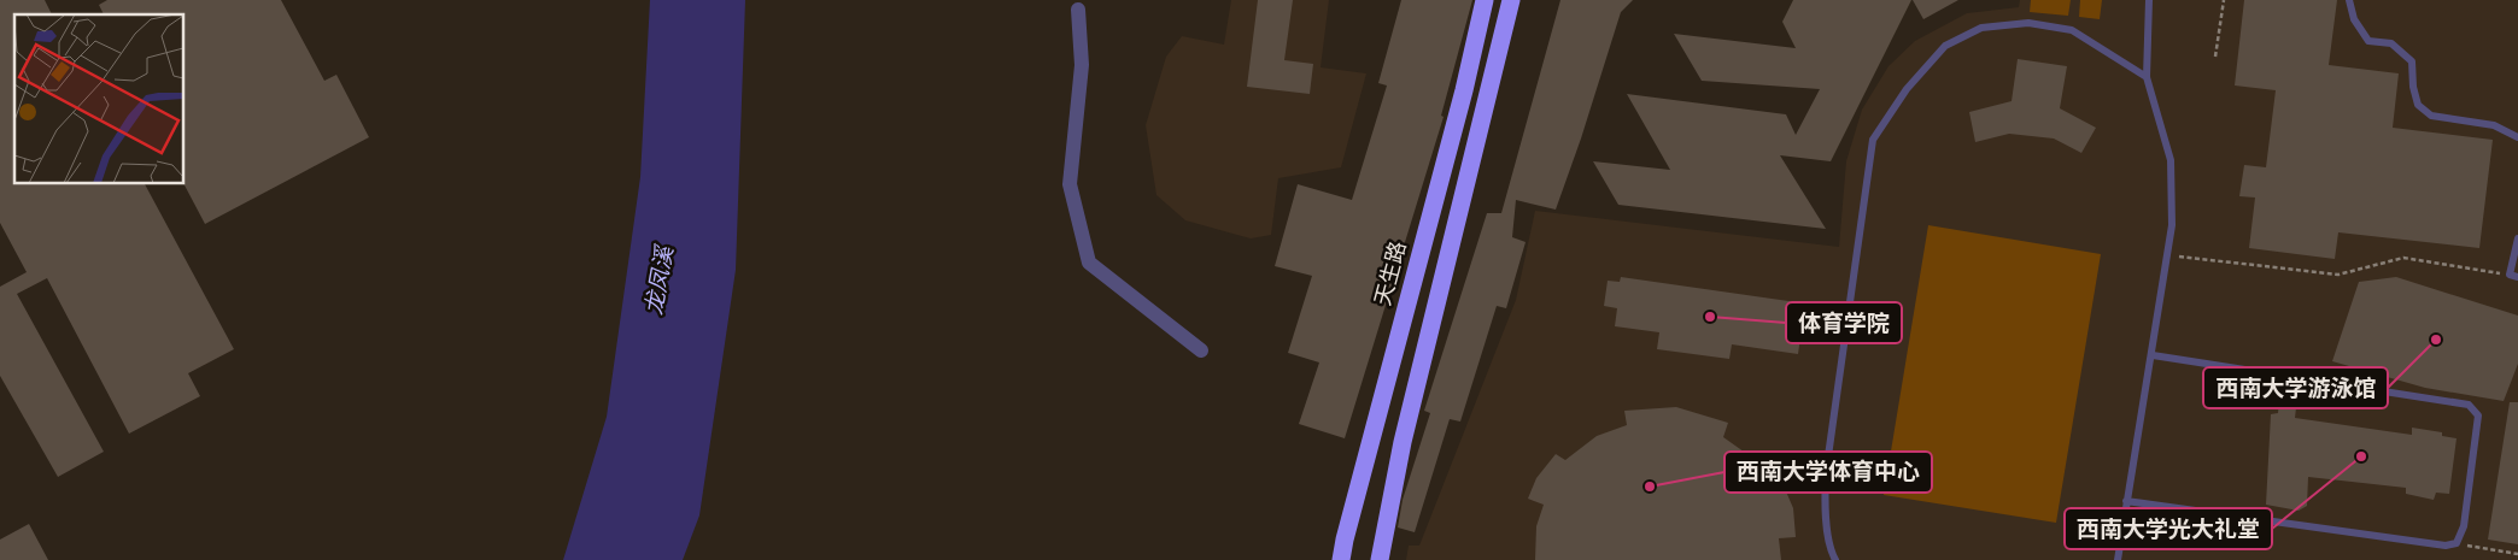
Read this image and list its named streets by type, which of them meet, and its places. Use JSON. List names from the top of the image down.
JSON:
{
  "streets": {
    "highway": ["天生路"]
  },
  "water": ["龙凤溪"],
  "places": [
    "体育学院",
    "西南大学游泳馆",
    "西南大学光大礼堂",
    "西南大学体育中心"
  ]
}
